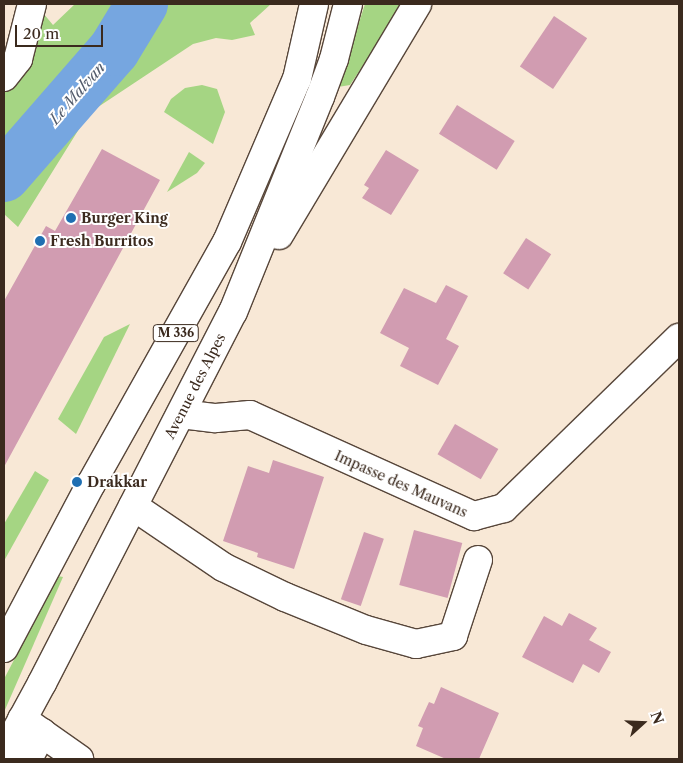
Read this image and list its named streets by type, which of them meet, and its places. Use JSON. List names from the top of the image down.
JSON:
{
  "streets": {
    "main road": ["M 336", "Avenue des Alpes", "Impasse des Mauvans"]
  },
  "crossings": [
    ["M 336", "Avenue des Alpes"],
    ["Avenue des Alpes", "Impasse des Mauvans"]
  ],
  "water": ["Le Malvan"],
  "places": ["Burger King", "Fresh Burritos", "Drakkar"],
  "scale_bar": "20 m",
  "north": "right"
}
